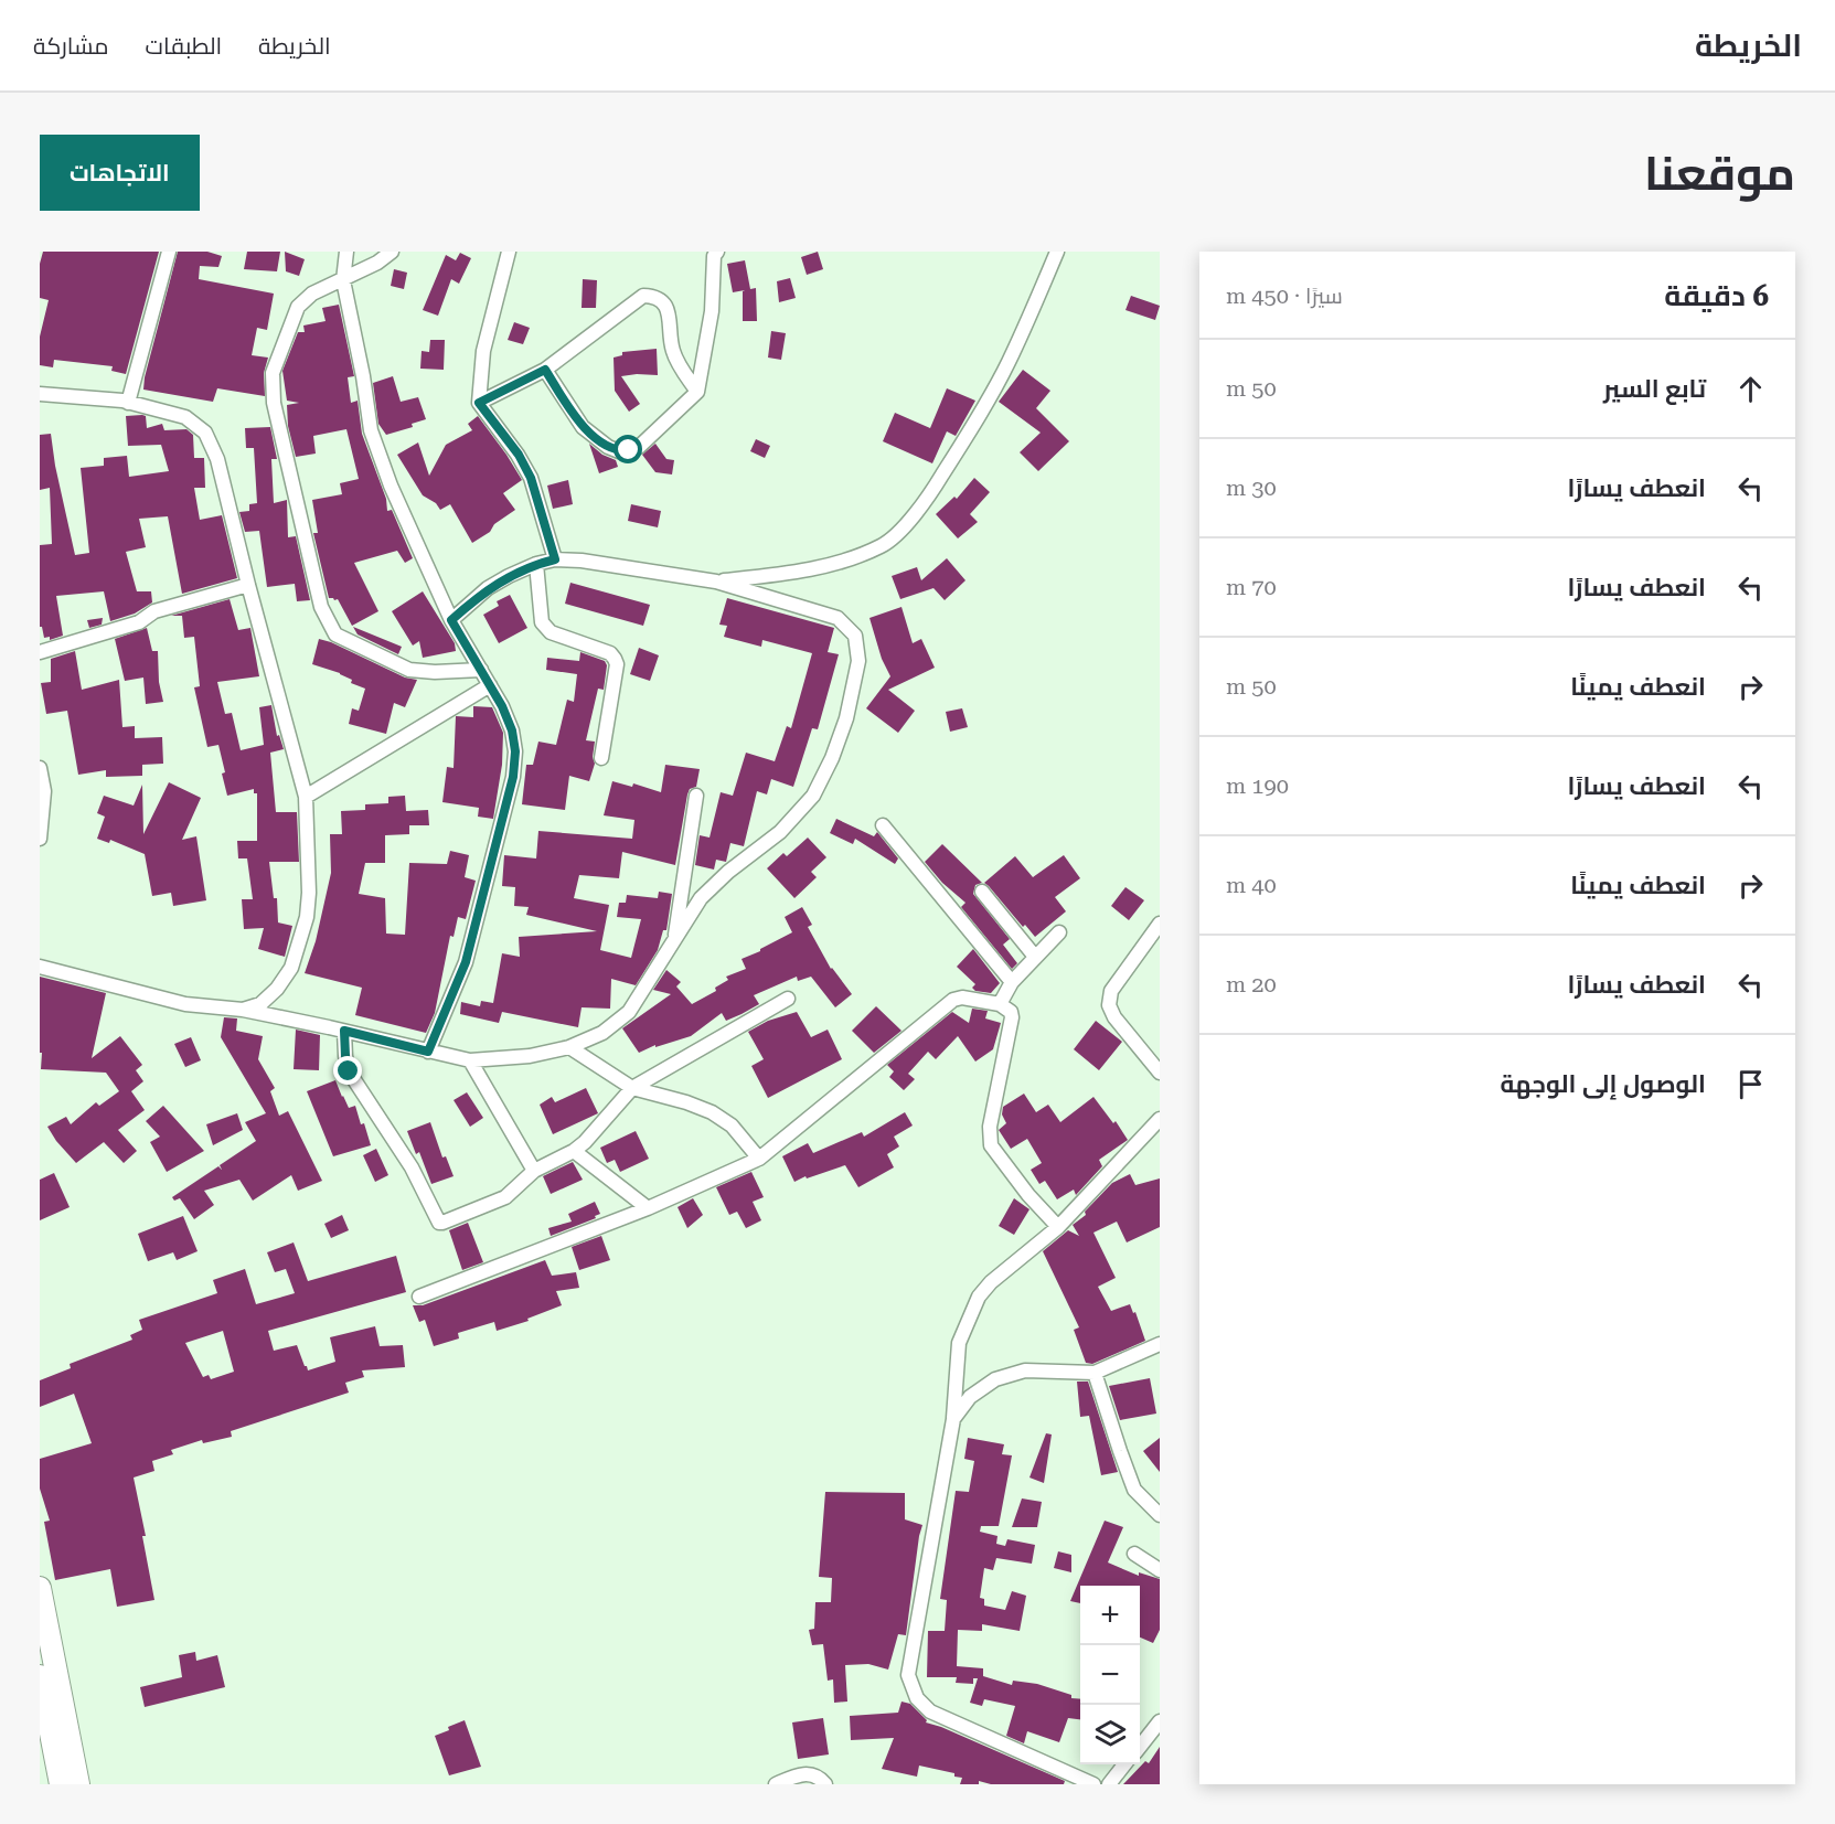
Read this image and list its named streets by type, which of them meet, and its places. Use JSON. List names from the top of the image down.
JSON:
{
  "page": {
    "header": "الخريطة",
    "nav": ["الخريطة", "الطبقات", "مشاركة"],
    "title": "موقعنا",
    "buttons": "الاتجاهات",
    "heading": ["6 دقيقة", "سيرًا · 450 m"],
    "list": [
      ["تابع السير", "50 m"],
      ["انعطف يسارًا", "30 m"],
      ["انعطف يسارًا", "70 m"],
      ["انعطف يمينًا", "50 m"],
      ["انعطف يسارًا", "190 m"],
      ["انعطف يمينًا", "40 m"],
      ["انعطف يسارًا", "20 m"],
      "الوصول إلى الوجهة"
    ],
    "map_buttons": ["+", "−"]
  }
}
